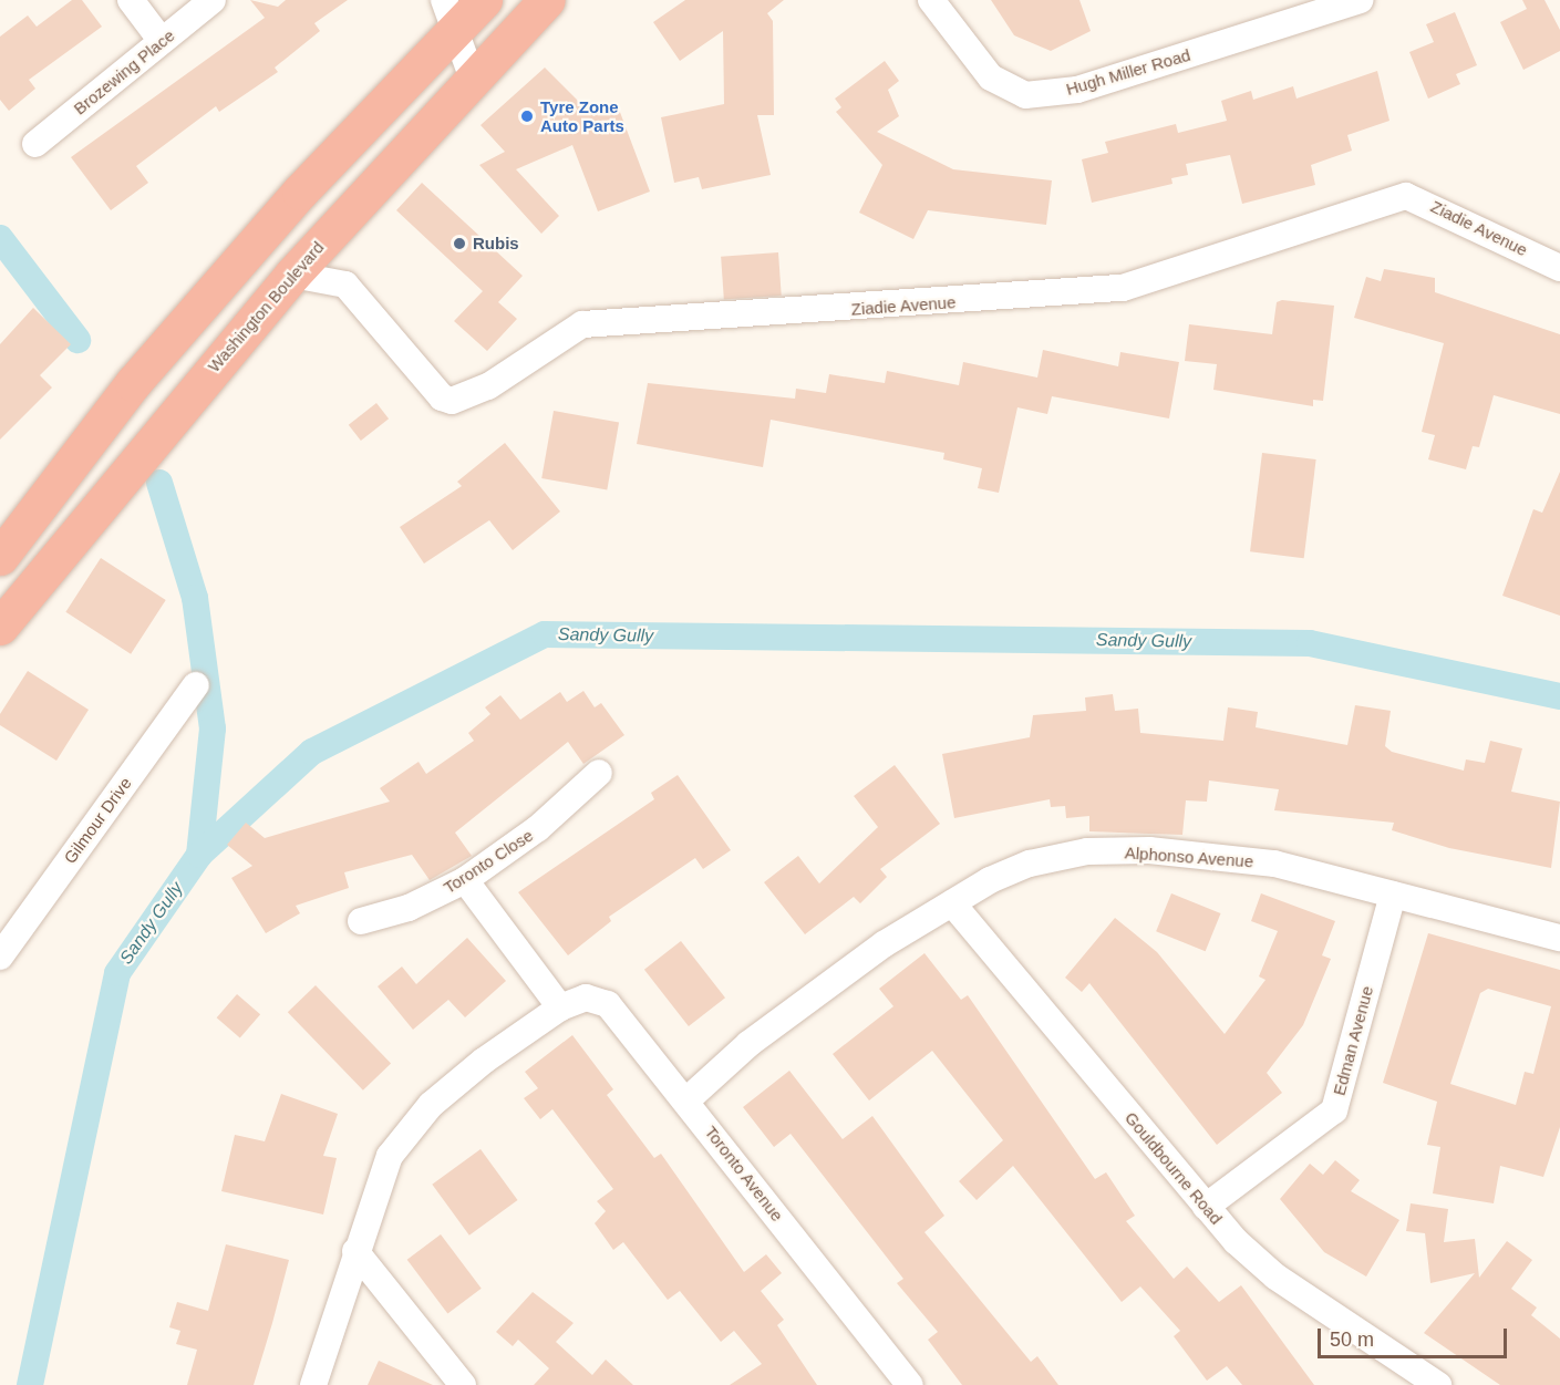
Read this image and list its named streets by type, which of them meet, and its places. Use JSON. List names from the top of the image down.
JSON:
{
  "streets": {
    "highway": ["Washington Boulevard"],
    "street": [
      "Brozewing Place",
      "Hugh Miller Road",
      "Ziadie Avenue",
      "Gilmour Drive",
      "Alphonso Avenue",
      "Toronto Close",
      "Edman Avenue",
      "Gouldbourne Road",
      "Toronto Avenue"
    ]
  },
  "crossings": [
    ["Ziadie Avenue", "Washington Boulevard"],
    ["Alphonso Avenue", "Edman Avenue"],
    ["Alphonso Avenue", "Gouldbourne Road"],
    ["Alphonso Avenue", "Toronto Avenue"],
    ["Edman Avenue", "Gouldbourne Road"]
  ],
  "water": ["Sandy Gully"],
  "places": ["Tyre Zone Auto Parts", "Rubis"],
  "scale_bar": "50 m"
}
